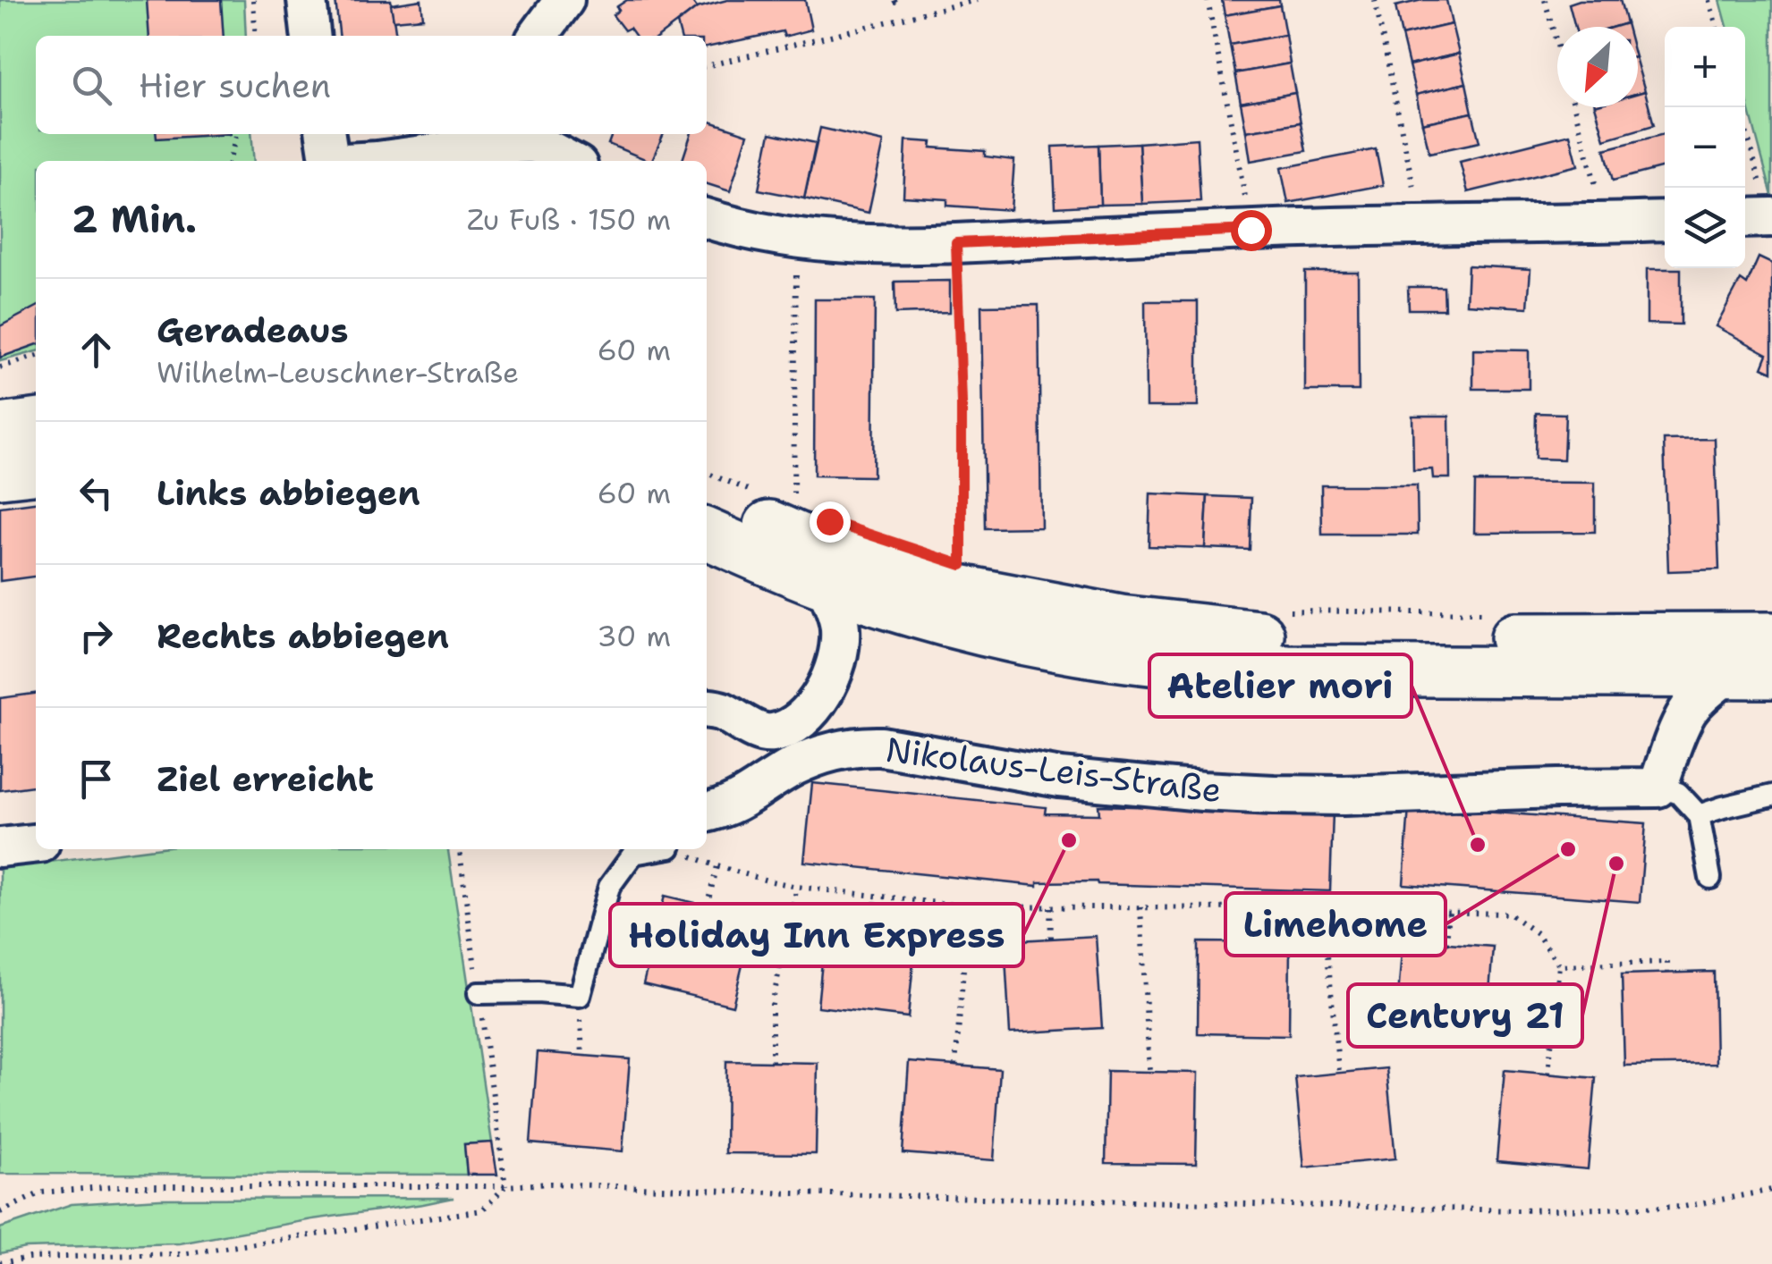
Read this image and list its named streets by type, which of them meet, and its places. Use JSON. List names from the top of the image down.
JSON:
{
  "streets": {
    "street": ["Nikolaus-Leis-Straße"]
  },
  "places": [
    "Holiday Inn Express",
    "Atelier mori",
    "Limehome",
    "Century 21"
  ],
  "north": "bottom left",
  "page": {
    "map_buttons": ["+", "−"],
    "search": "Hier suchen",
    "heading": ["2 Min.", "Zu Fuß · 150 m"],
    "list": [
      ["Geradeaus", "Wilhelm-Leuschner-Straße", "60 m"],
      ["Links abbiegen", "60 m"],
      ["Rechts abbiegen", "30 m"],
      "Ziel erreicht"
    ]
  }
}
